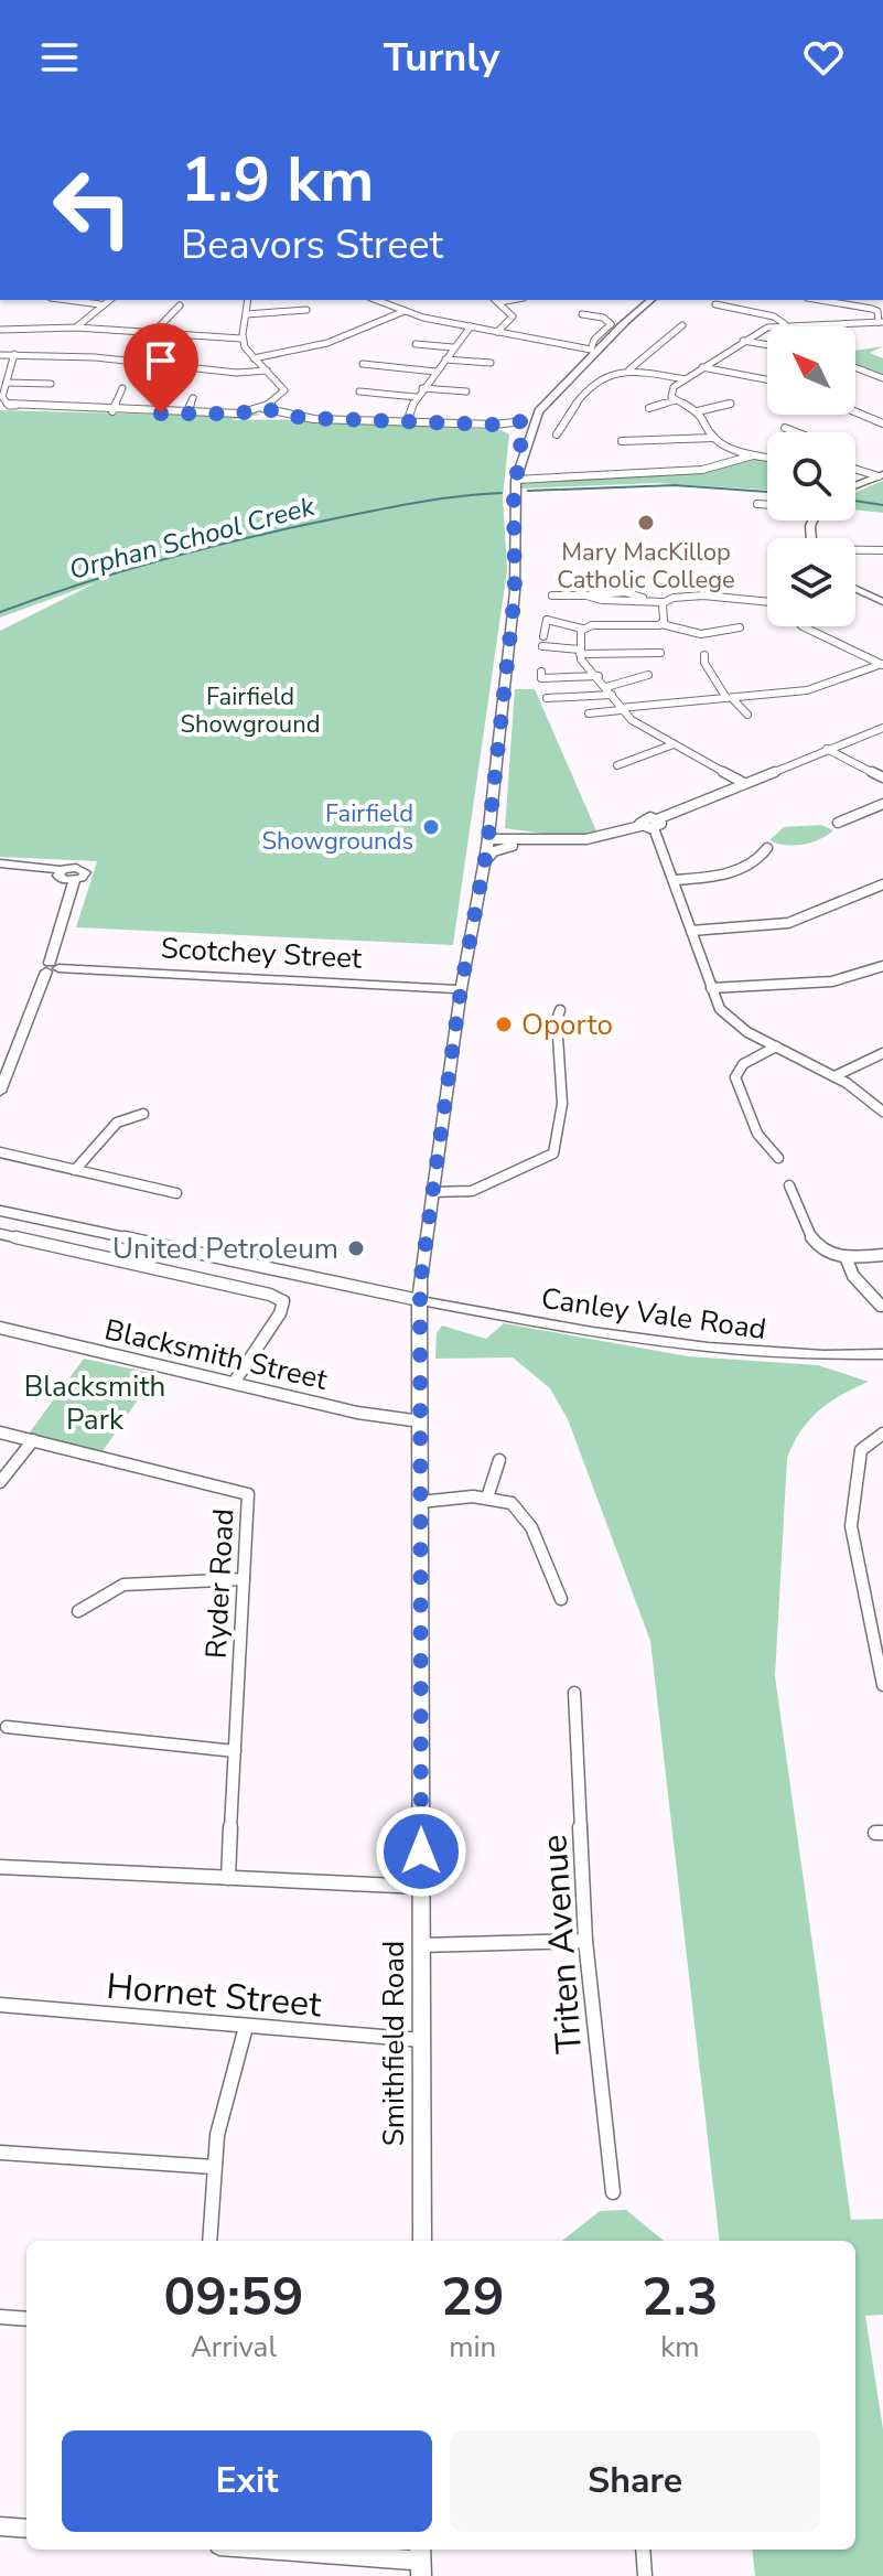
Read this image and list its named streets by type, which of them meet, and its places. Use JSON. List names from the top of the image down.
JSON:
{
  "streets": {
    "main road": ["Scotchey Street", "Canley Vale Road", "Smithfield Road"],
    "street": [
      "Blacksmith Street",
      "Ryder Road",
      "Triten Avenue",
      "Hornet Street"
    ]
  },
  "crossings": [
    ["Scotchey Street", "Smithfield Road"],
    ["Canley Vale Road", "Smithfield Road"],
    ["Blacksmith Street", "Smithfield Road"],
    ["Hornet Street", "Smithfield Road"]
  ],
  "water": ["Orphan School Creek"],
  "parks": ["Fairfield Showground", "Blacksmith Park"],
  "places": [
    "Mary MacKillop Catholic College",
    "Fairfield Showgrounds",
    "Oporto",
    "United Petroleum"
  ],
  "north": "top left",
  "page": {
    "header": "Turnly",
    "turn": ["1.9 km", "Beavors Street"],
    "eta": [
      "09:59",
      "Arrival",
      "29",
      "min",
      "2.3",
      "km"
    ],
    "buttons": ["Exit", "Share"]
  }
}
